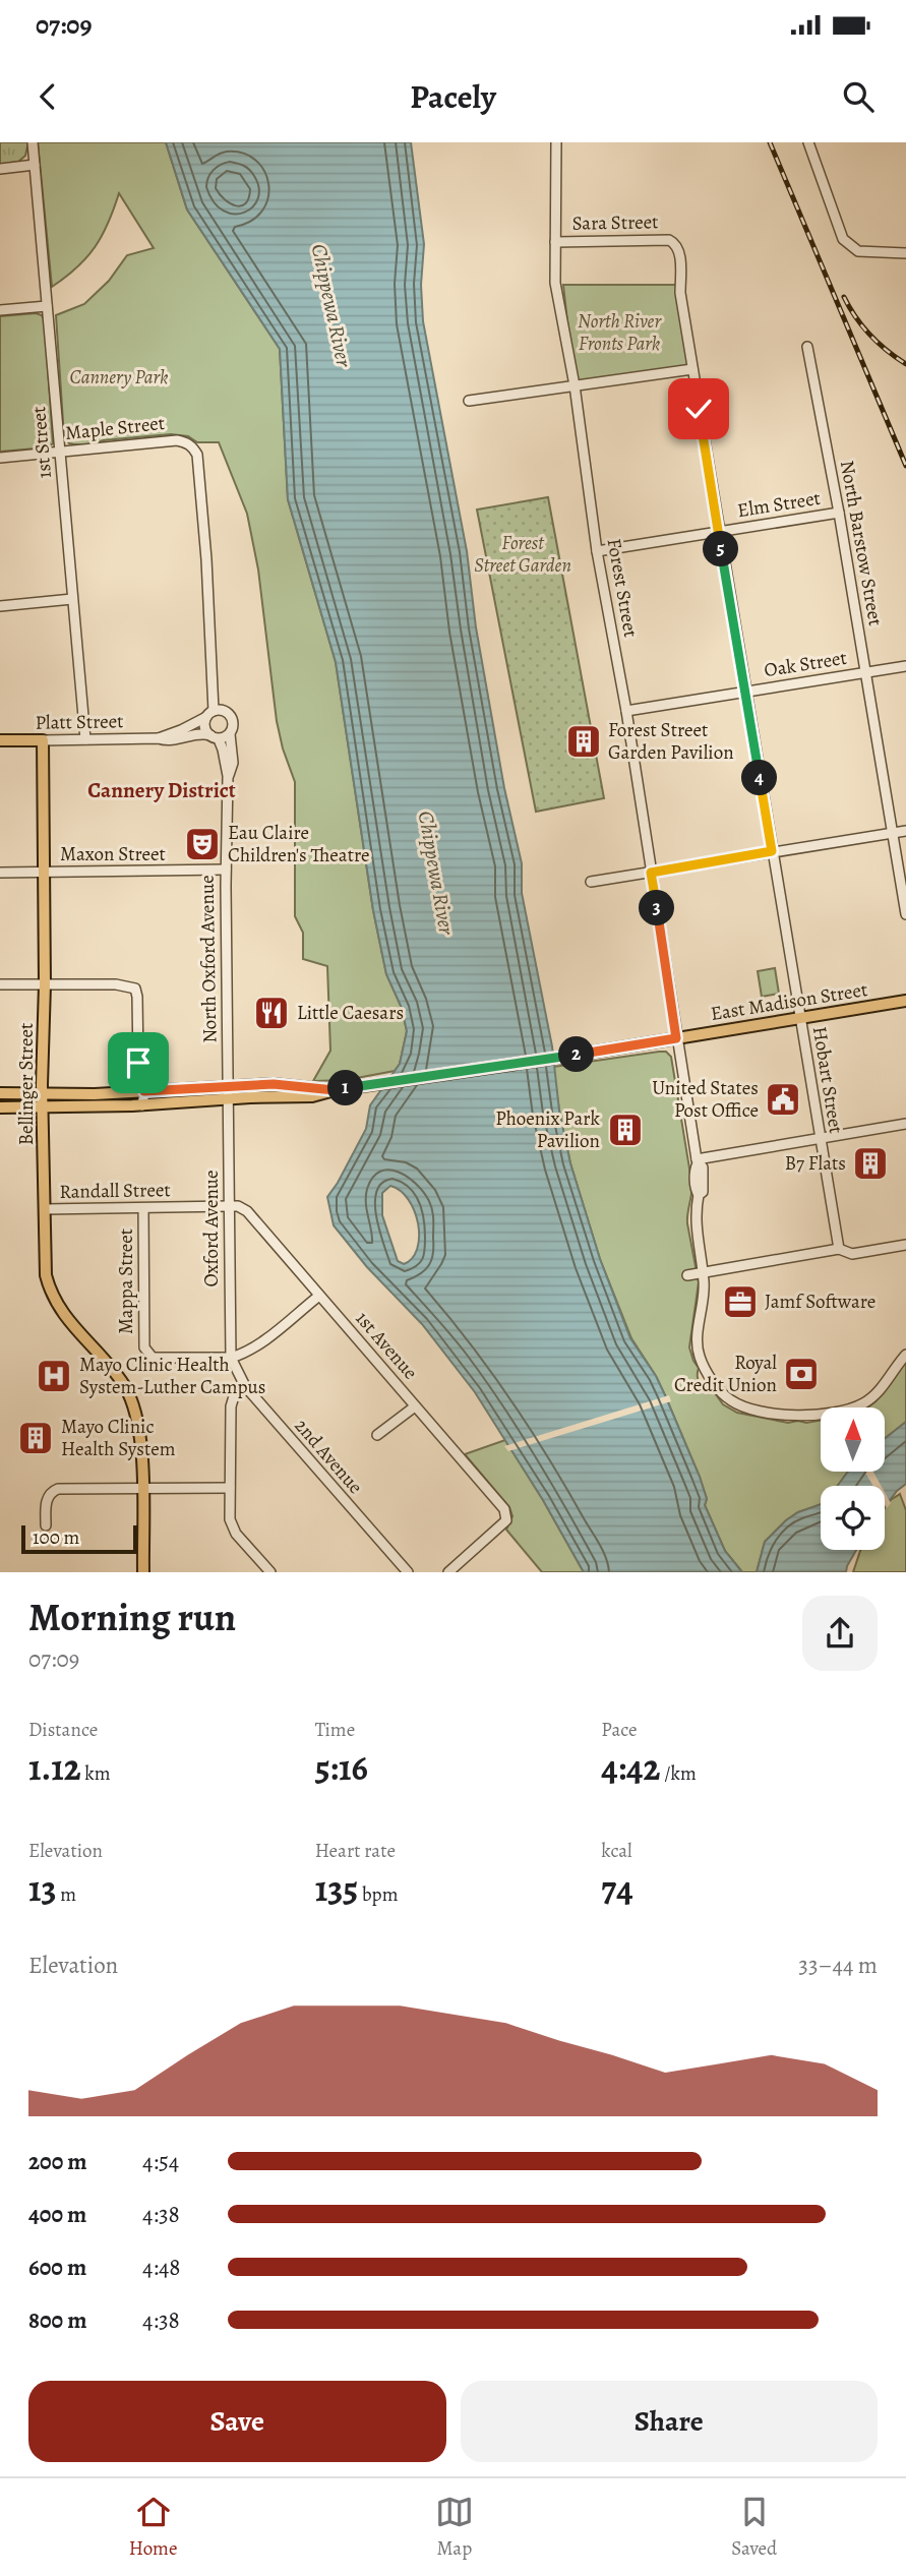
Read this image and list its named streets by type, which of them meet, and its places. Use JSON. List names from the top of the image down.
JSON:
{
  "streets": {
    "main road": ["Platt Street", "East Madison Street", "Bellinger Street"],
    "street": [
      "Sara Street",
      "Maple Street",
      "1st Street",
      "Elm Street",
      "North Barstow Street",
      "Forest Street",
      "Oak Street",
      "Maxon Street",
      "North Oxford Avenue",
      "Hobart Street",
      "Randall Street",
      "Oxford Avenue",
      "Mappa Street",
      "1st Avenue",
      "2nd Avenue"
    ]
  },
  "crossings": [
    ["Sara Street", "Forest Street"],
    ["Sara Street", "Hobart Street"],
    ["Maple Street", "1st Street"],
    ["1st Street", "Platt Street"],
    ["Elm Street", "North Barstow Street"],
    ["Elm Street", "Forest Street"],
    ["Elm Street", "Hobart Street"],
    ["North Barstow Street", "Oak Street"],
    ["Forest Street", "Oak Street"],
    ["Forest Street", "East Madison Street"],
    ["Oak Street", "Hobart Street"],
    ["Platt Street", "North Oxford Avenue"],
    ["Platt Street", "Bellinger Street"],
    ["Maxon Street", "North Oxford Avenue"],
    ["Maxon Street", "Bellinger Street"],
    ["North Oxford Avenue", "Oxford Avenue"],
    ["East Madison Street", "Hobart Street"],
    ["Bellinger Street", "Randall Street"],
    ["Randall Street", "Oxford Avenue"],
    ["Randall Street", "Mappa Street"],
    ["Randall Street", "1st Avenue"],
    ["Oxford Avenue", "Mappa Street"],
    ["Oxford Avenue", "1st Avenue"],
    ["Oxford Avenue", "2nd Avenue"],
    ["Mappa Street", "2nd Avenue"]
  ],
  "districts": ["Cannery District"],
  "water": ["Chippewa River"],
  "parks": ["North River Fronts Park", "Cannery Park", "Forest Street Garden"],
  "places": {
    "building": [
      "Forest Street Garden Pavilion",
      "Phoenix Park Pavilion",
      "B7 Flats",
      "Mayo Clinic Health System"
    ],
    "theatre": ["Eau Claire Children's Theatre"],
    "restaurant": ["Little Caesars"],
    "public building": ["United States Post Office"],
    "office": ["Jamf Software"],
    "bank": ["Royal Credit Union"],
    "hospital": ["Mayo Clinic Health System-Luther Campus"]
  },
  "scale_bar": "100 m",
  "north": "top",
  "page": {
    "status": "07:09",
    "header": "Pacely",
    "pins": [
      "5",
      "4",
      "3",
      "2",
      "1"
    ],
    "scale": "100 m",
    "heading": ["Morning run", "07:09"],
    "stats": [
      ["Distance", "1.12 km"],
      ["Time", "5:16"],
      ["Pace", "4:42 /km"],
      ["Elevation", "13 m"],
      ["Heart rate", "135 bpm"],
      ["kcal", "74"]
    ],
    "chart": ["Elevation", "33–44 m"],
    "list": [
      {
        "name": "200 m",
        "note": "4:54"
      },
      {
        "name": "400 m",
        "note": "4:38"
      },
      {
        "name": "600 m",
        "note": "4:48"
      },
      {
        "name": "800 m",
        "note": "4:38"
      }
    ],
    "buttons": ["Save", "Share"],
    "tabs": ["Home", "Map", "Saved"]
  }
}
